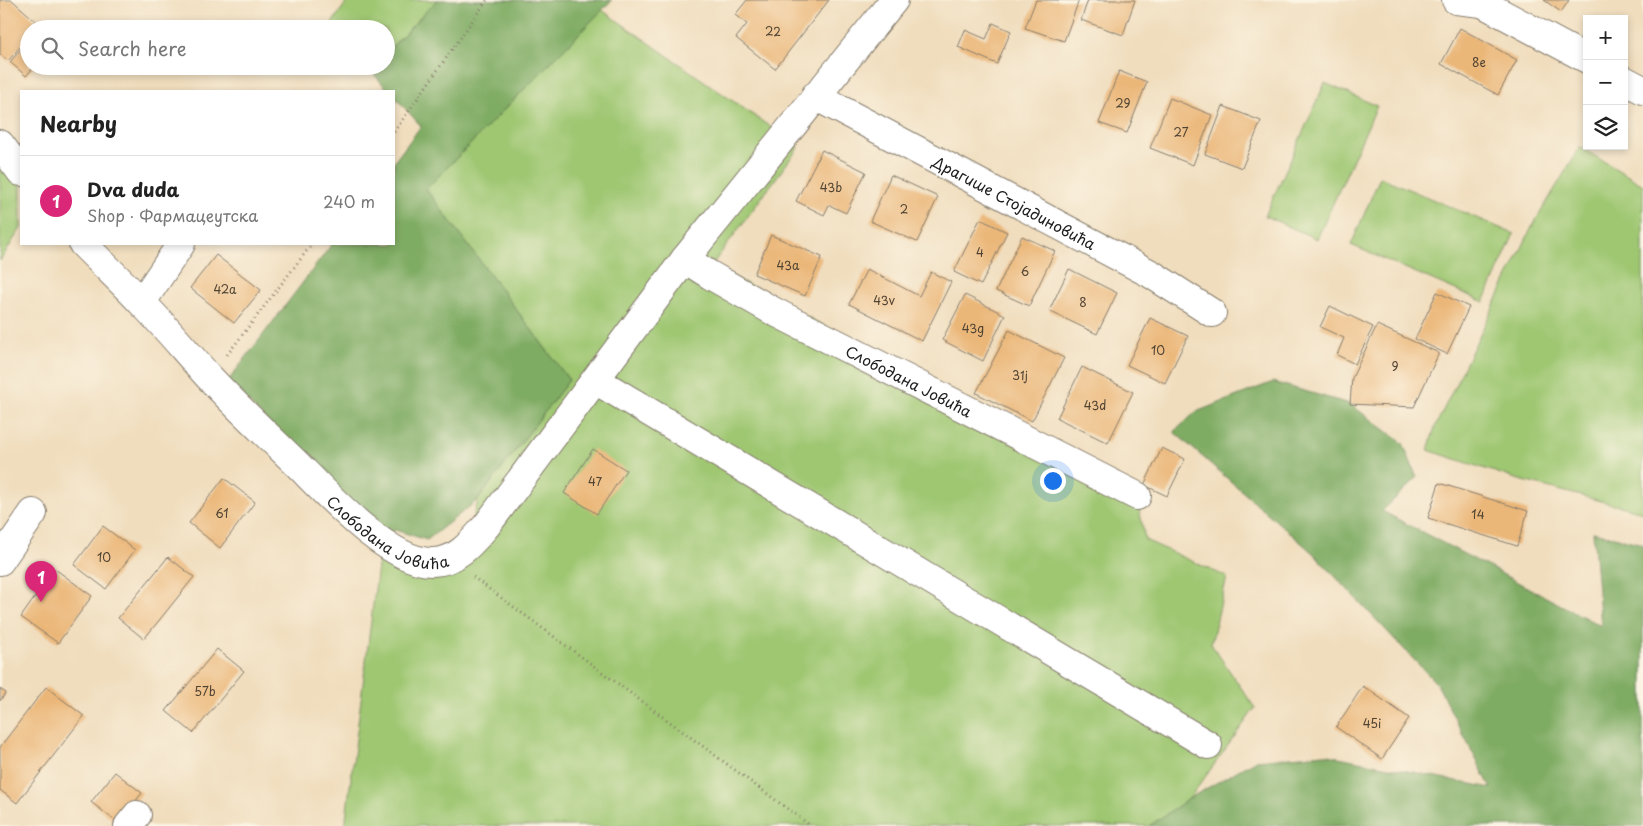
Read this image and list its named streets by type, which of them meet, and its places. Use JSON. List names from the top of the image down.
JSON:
{
  "streets": {
    "street": ["Драгише Стојадиновића", "Слободана Јовића"]
  },
  "crossings": [
    ["Драгише Стојадиновића", "Слободана Јовића"]
  ],
  "house_numbers": [
    "22",
    "8e",
    "29",
    "27",
    "43b",
    "2",
    "4",
    "43a",
    "6",
    "42a",
    "43v",
    "8",
    "43g",
    "10",
    "9",
    "31j",
    "43d",
    "47",
    "61",
    "14",
    "10",
    "57b",
    "45i"
  ],
  "page": {
    "map_buttons": ["+", "−"],
    "search": "Search here",
    "heading": "Nearby",
    "list": [
      {
        "mark": "1",
        "name": "Dva duda",
        "note": "Shop · Фармацеутска",
        "value": "240 m"
      }
    ],
    "pins": "1"
  }
}
